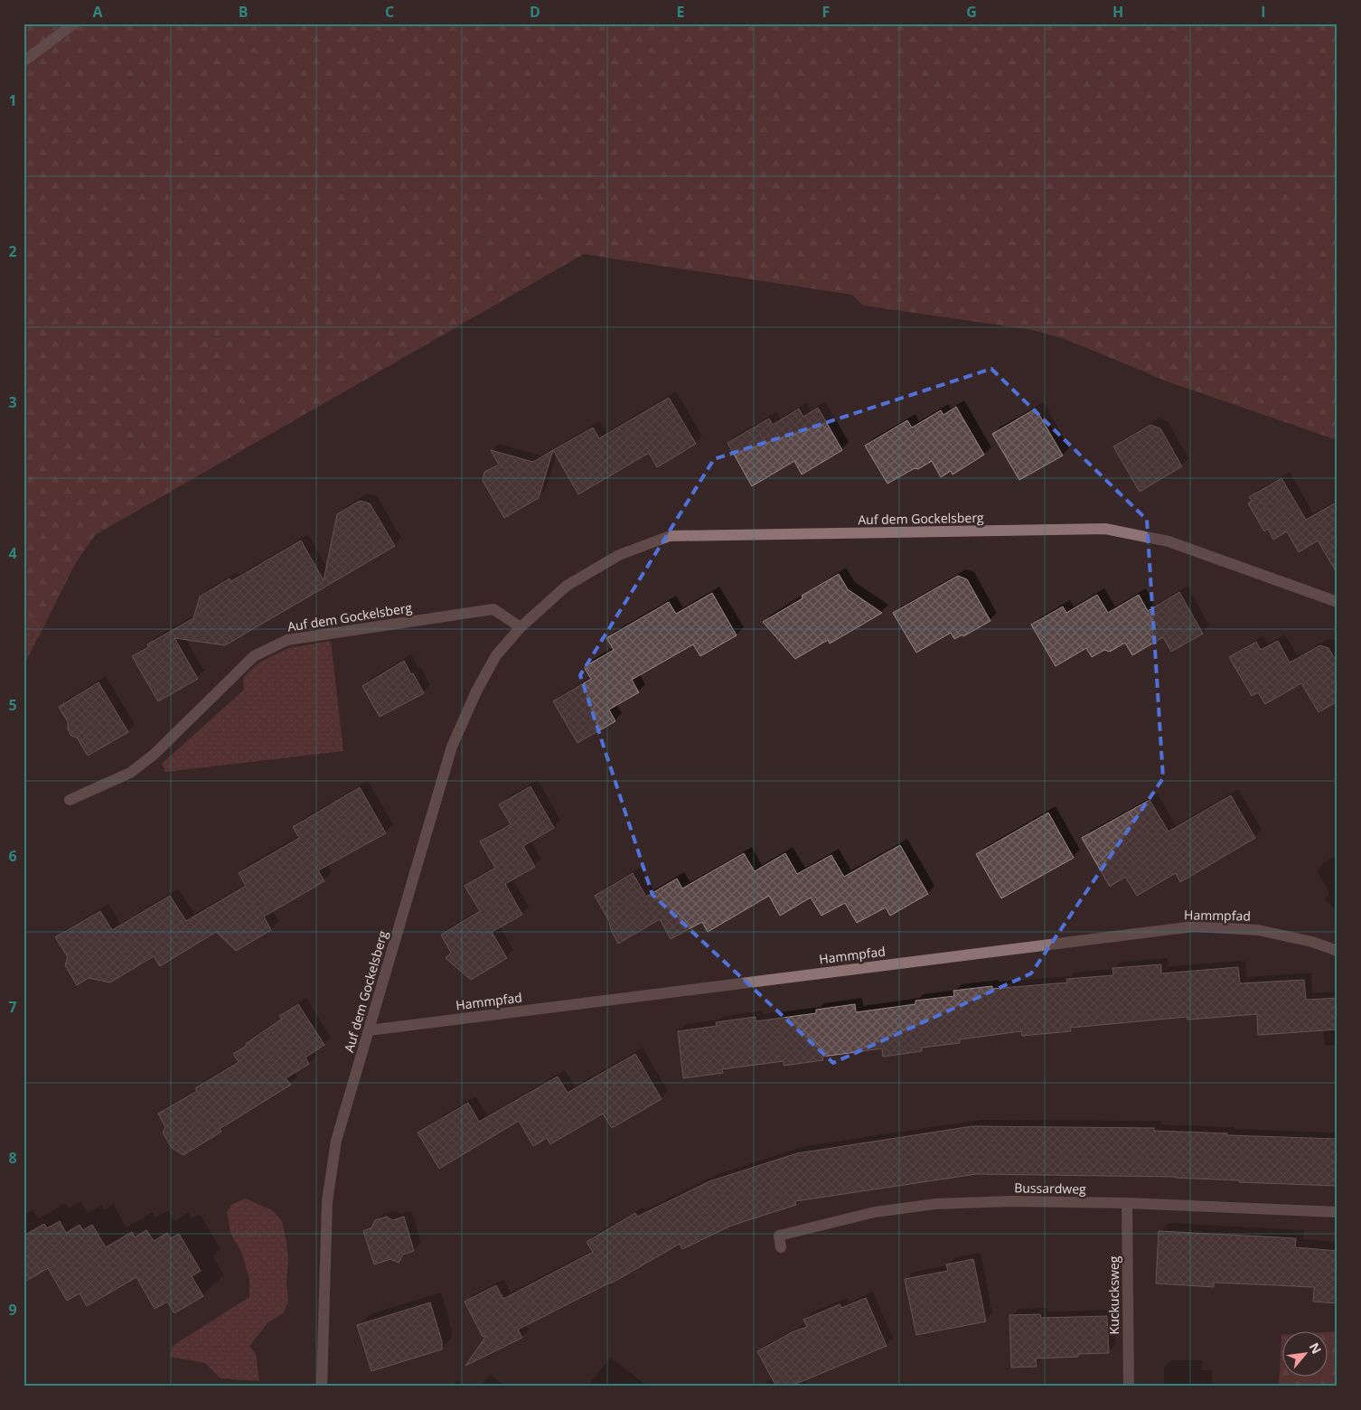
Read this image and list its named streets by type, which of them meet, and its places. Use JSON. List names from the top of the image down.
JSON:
{
  "streets": {
    "street": [
      "Auf dem Gockelsberg",
      "Hammpfad",
      "Bussardweg",
      "Kuckucksweg"
    ]
  },
  "crossings": [
    ["Auf dem Gockelsberg", "Hammpfad"],
    ["Bussardweg", "Kuckucksweg"]
  ],
  "north": "top right",
  "grid": {
    "columns": [
      "A",
      "B",
      "C",
      "D",
      "E",
      "F",
      "G",
      "H",
      "I"
    ],
    "rows": [
      "1",
      "2",
      "3",
      "4",
      "5",
      "6",
      "7",
      "8",
      "9"
    ]
  }
}
